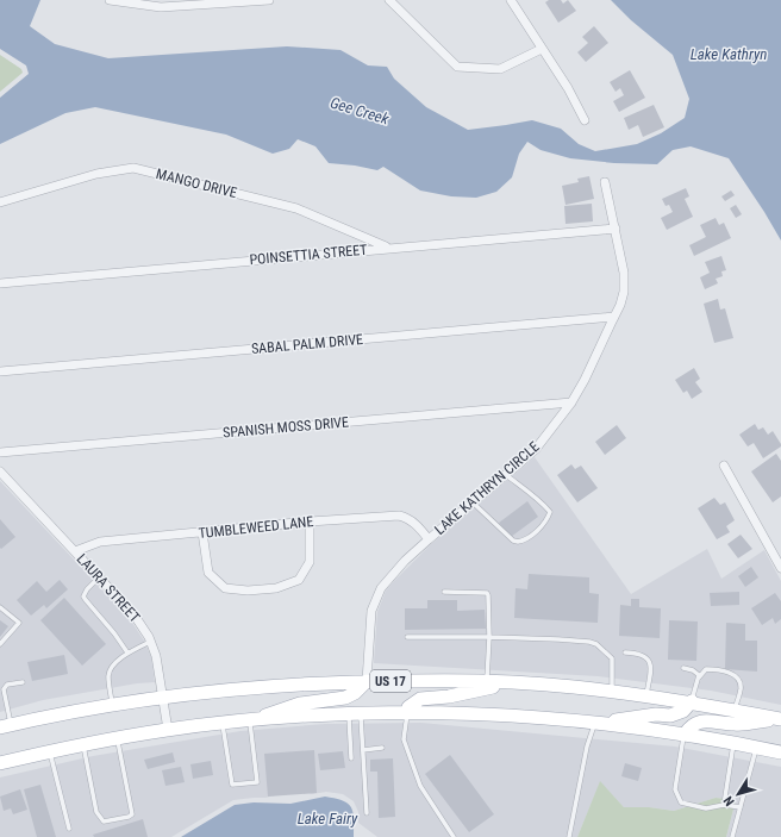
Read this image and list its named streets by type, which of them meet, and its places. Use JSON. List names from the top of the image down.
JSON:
{
  "streets": {
    "main road": ["US 17"],
    "street": [
      "MANGO DRIVE",
      "POINSETTIA STREET",
      "SABAL PALM DRIVE",
      "SPANISH MOSS DRIVE",
      "LAKE KATHRYN CIRCLE",
      "TUMBLEWEED LANE",
      "LAURA STREET"
    ]
  },
  "crossings": [
    ["MANGO DRIVE", "POINSETTIA STREET"],
    ["POINSETTIA STREET", "LAKE KATHRYN CIRCLE"],
    ["SABAL PALM DRIVE", "LAKE KATHRYN CIRCLE"],
    ["SPANISH MOSS DRIVE", "LAKE KATHRYN CIRCLE"],
    ["LAKE KATHRYN CIRCLE", "TUMBLEWEED LANE"],
    ["LAKE KATHRYN CIRCLE", "US 17"],
    ["TUMBLEWEED LANE", "LAURA STREET"],
    ["LAURA STREET", "US 17"]
  ],
  "water": ["Lake Kathryn", "Gee Creek", "Lake Fairy"],
  "north": "bottom left"
}
